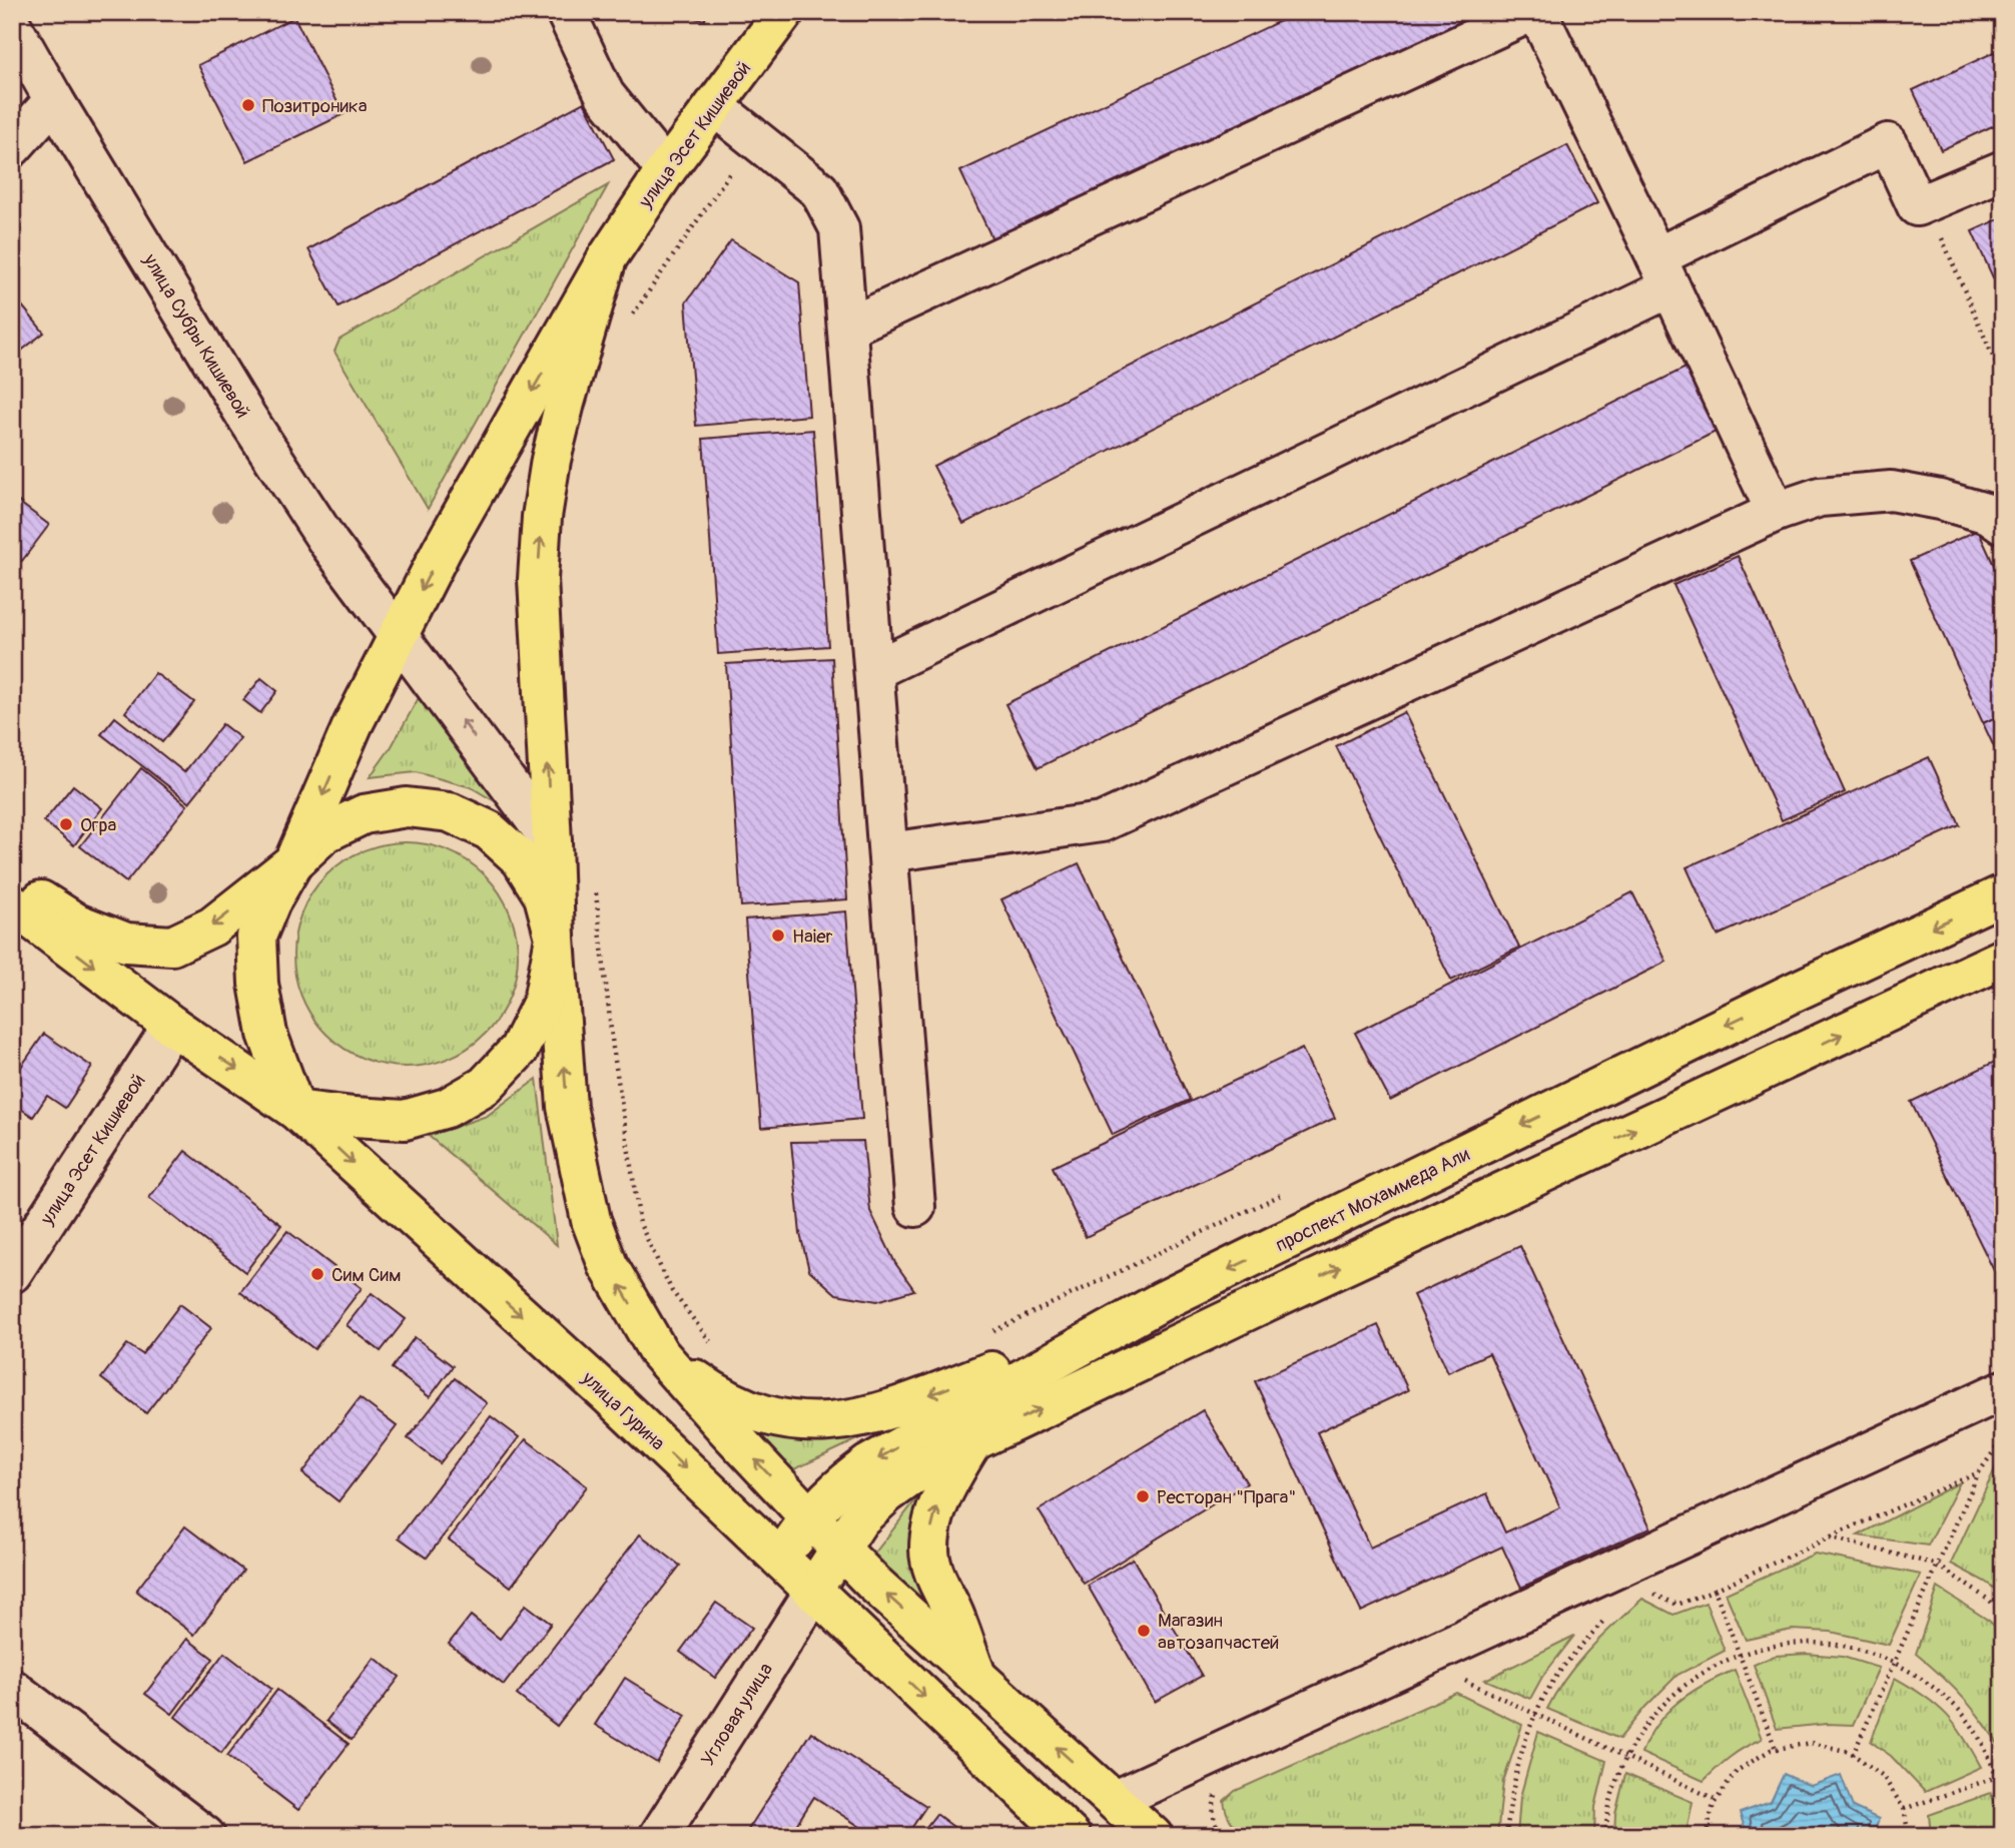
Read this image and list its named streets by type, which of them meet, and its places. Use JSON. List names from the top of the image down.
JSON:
{
  "streets": {
    "main road": ["улица Эсет Кишиевой", "проспект Мохаммеда Али", "улица Гурина"],
    "street": ["улица Субры Кишиевой", "Угловая улица"]
  },
  "crossings": [
    ["улица Эсет Кишиевой", "улица Гурина"],
    ["проспект Мохаммеда Али", "улица Гурина"],
    ["улица Гурина", "Угловая улица"]
  ],
  "places": [
    "Позитроника",
    "Огра",
    "Haier",
    "Сим Сим",
    "Ресторан \"Прага\"",
    "Магазин автозапчастей"
  ]
}
